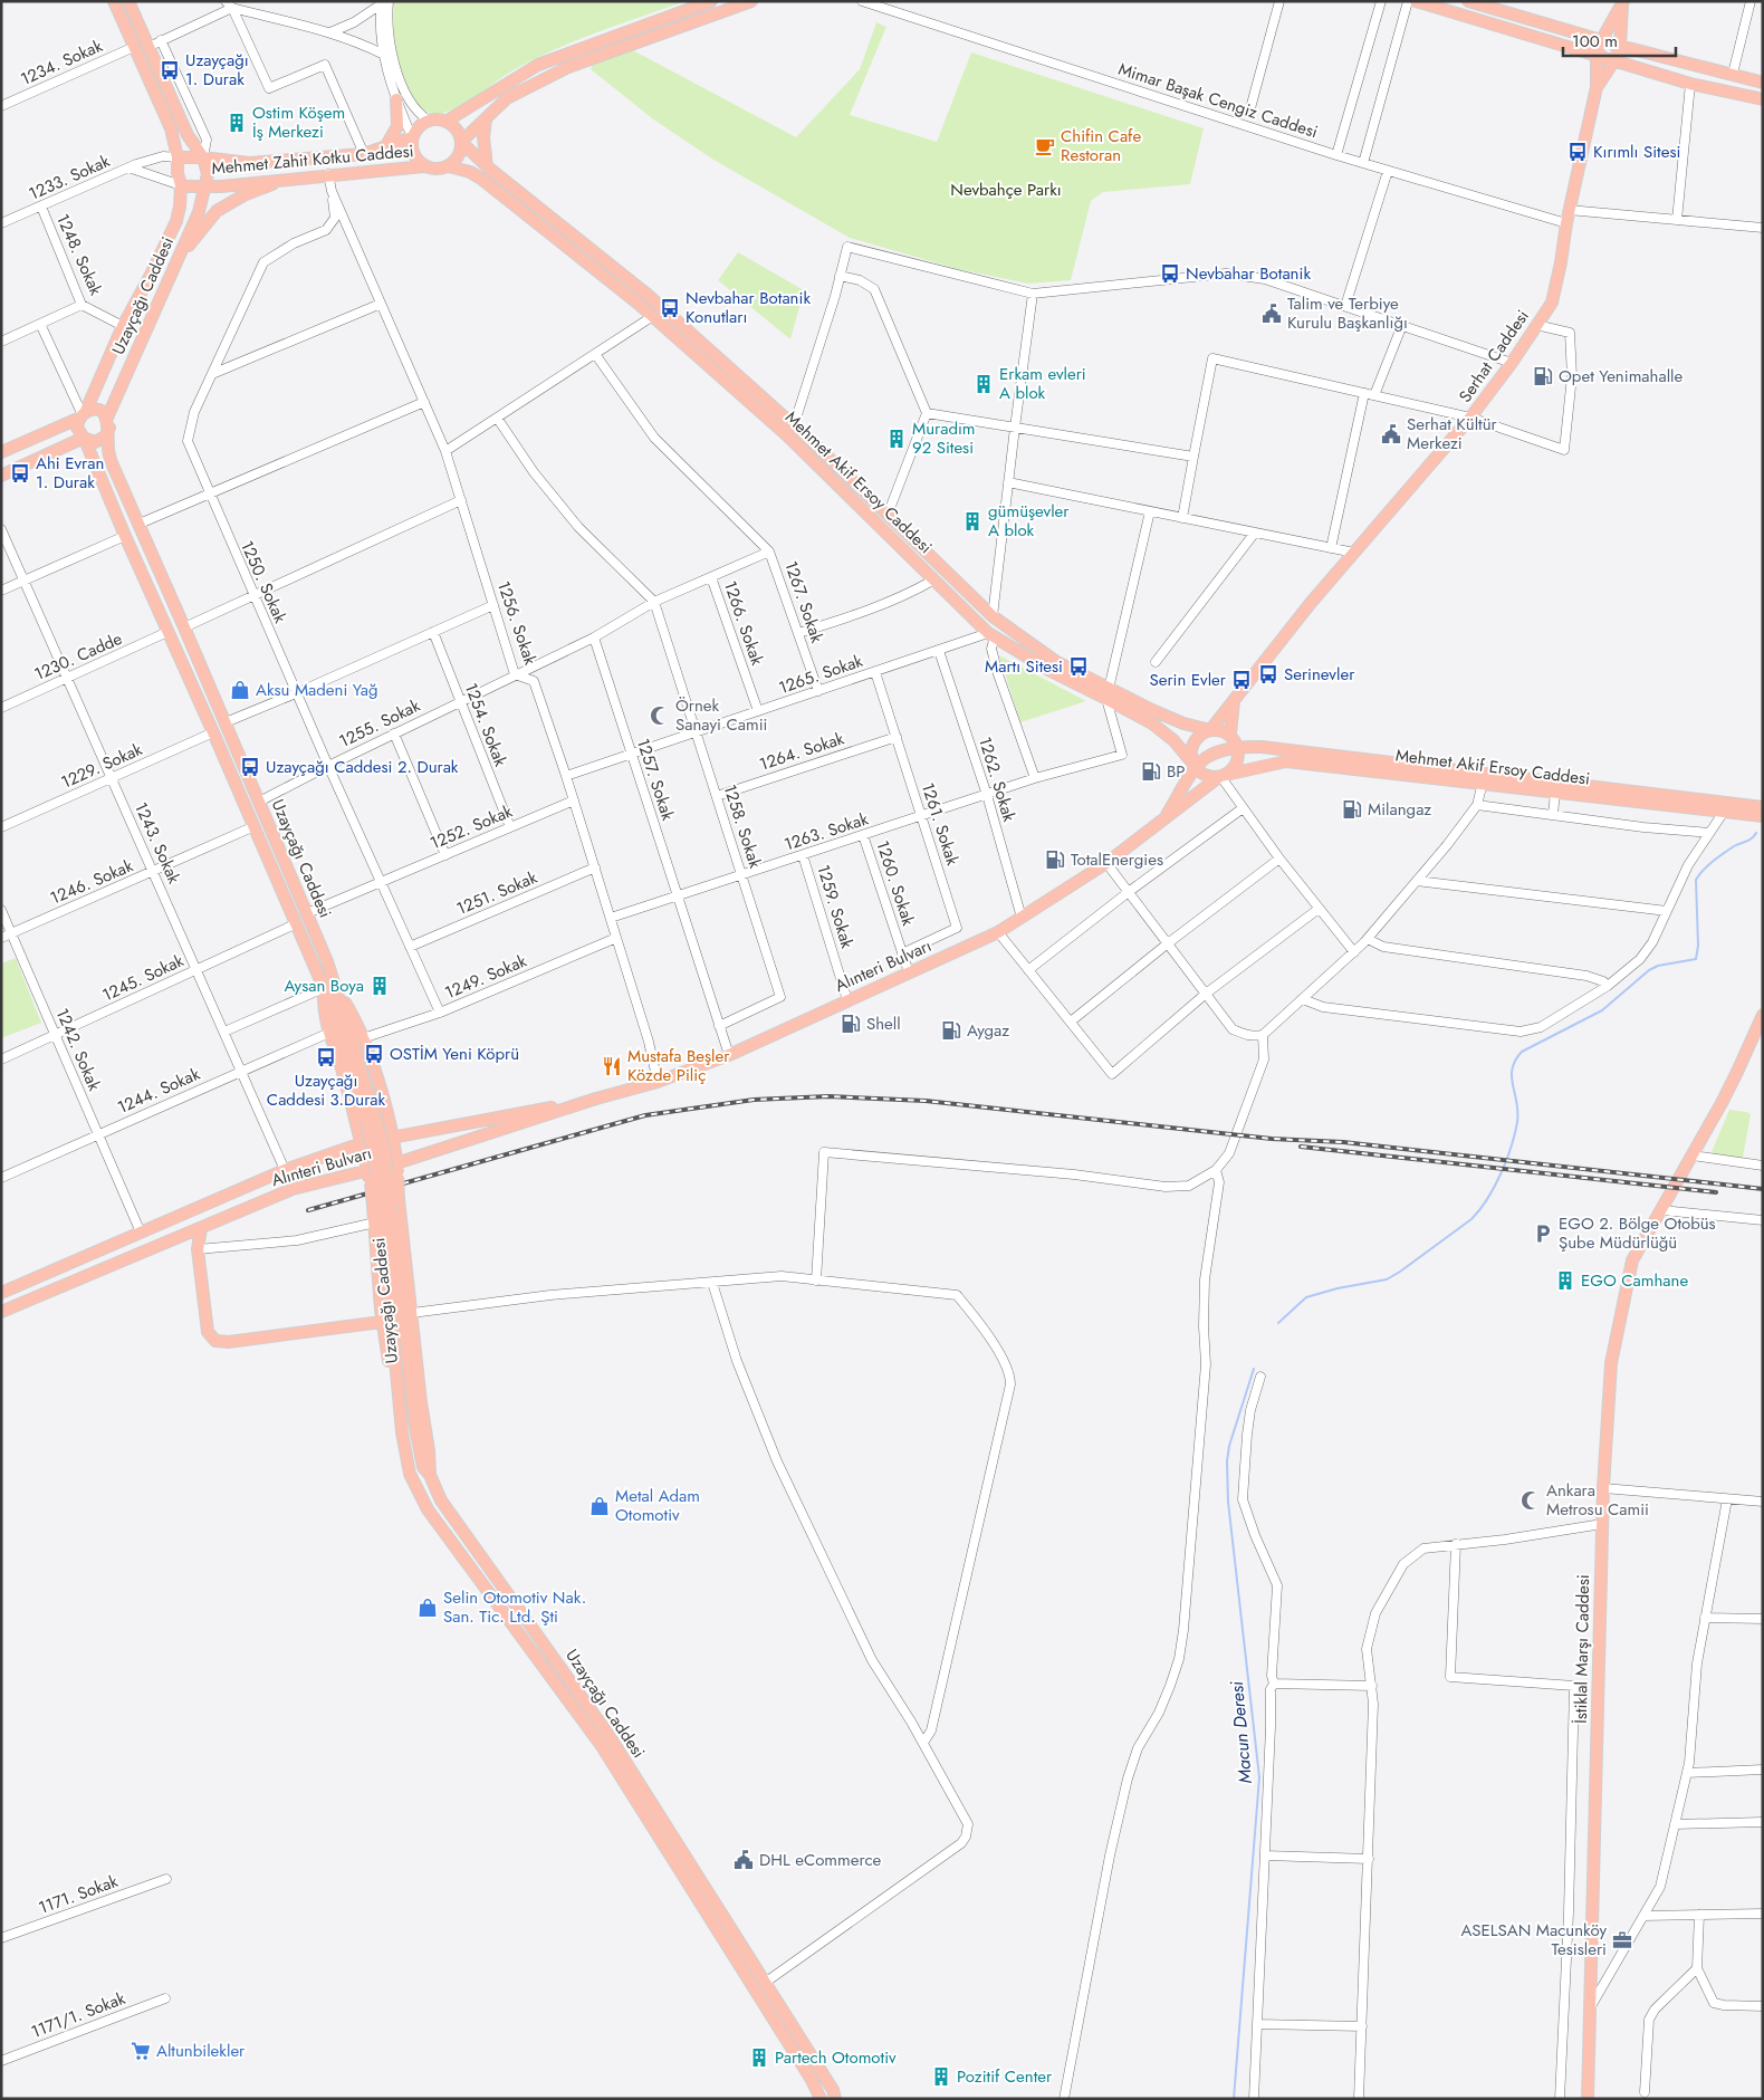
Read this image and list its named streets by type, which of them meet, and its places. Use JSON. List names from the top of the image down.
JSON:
{
  "streets": {
    "main road": [
      "Mehmet Zahit Kotku Caddesi",
      "Uzayçağı Caddesi",
      "Serhat Caddesi",
      "Mehmet Akif Ersoy Caddesi",
      "Alınteri Bulvarı",
      "İstiklal Marşı Caddesi"
    ],
    "street": [
      "1234. Sokak",
      "Mimar Başak Cengiz Caddesi",
      "1233. Sokak",
      "1248. Sokak",
      "1250. Sokak",
      "1267. Sokak",
      "1256. Sokak",
      "1266. Sokak",
      "1230. Cadde",
      "1265. Sokak",
      "1255. Sokak",
      "1254. Sokak",
      "1264. Sokak",
      "1229. Sokak",
      "1257. Sokak",
      "1262. Sokak",
      "1261. Sokak",
      "1258. Sokak",
      "1252. Sokak",
      "1263. Sokak",
      "1243. Sokak",
      "1246. Sokak",
      "1260. Sokak",
      "1251. Sokak",
      "1259. Sokak",
      "1249. Sokak",
      "1245. Sokak",
      "1242. Sokak",
      "1244. Sokak",
      "1171. Sokak",
      "1171/1. Sokak"
    ]
  },
  "crossings": [
    ["Mimar Başak Cengiz Caddesi", "Serhat Caddesi"],
    ["Mehmet Zahit Kotku Caddesi", "1233. Sokak"],
    ["Mehmet Zahit Kotku Caddesi", "Uzayçağı Caddesi"],
    ["Mehmet Zahit Kotku Caddesi", "Mehmet Akif Ersoy Caddesi"],
    ["Mehmet Zahit Kotku Caddesi", "1256. Sokak"],
    ["1233. Sokak", "1248. Sokak"],
    ["1233. Sokak", "Uzayçağı Caddesi"],
    ["1248. Sokak", "Uzayçağı Caddesi"],
    ["Uzayçağı Caddesi", "1230. Cadde"],
    ["Uzayçağı Caddesi", "1255. Sokak"],
    ["Uzayçağı Caddesi", "1229. Sokak"],
    ["Uzayçağı Caddesi", "1252. Sokak"],
    ["Uzayçağı Caddesi", "1246. Sokak"],
    ["Uzayçağı Caddesi", "Alınteri Bulvarı"],
    ["Uzayçağı Caddesi", "1245. Sokak"],
    ["Serhat Caddesi", "Mehmet Akif Ersoy Caddesi"],
    ["Serhat Caddesi", "Alınteri Bulvarı"],
    ["Mehmet Akif Ersoy Caddesi", "1265. Sokak"],
    ["Mehmet Akif Ersoy Caddesi", "1263. Sokak"],
    ["Mehmet Akif Ersoy Caddesi", "Alınteri Bulvarı"],
    ["1250. Sokak", "1256. Sokak"],
    ["1250. Sokak", "1255. Sokak"],
    ["1250. Sokak", "1252. Sokak"],
    ["1250. Sokak", "1251. Sokak"],
    ["1250. Sokak", "1249. Sokak"],
    ["1267. Sokak", "1266. Sokak"],
    ["1267. Sokak", "1265. Sokak"],
    ["1256. Sokak", "1265. Sokak"],
    ["1256. Sokak", "1255. Sokak"],
    ["1256. Sokak", "1252. Sokak"],
    ["1256. Sokak", "1263. Sokak"],
    ["1256. Sokak", "1251. Sokak"],
    ["1256. Sokak", "Alınteri Bulvarı"],
    ["1256. Sokak", "1249. Sokak"],
    ["1266. Sokak", "1265. Sokak"],
    ["1230. Cadde", "1243. Sokak"],
    ["1265. Sokak", "1257. Sokak"],
    ["1265. Sokak", "1262. Sokak"],
    ["1265. Sokak", "1261. Sokak"],
    ["1265. Sokak", "1258. Sokak"],
    ["1255. Sokak", "1254. Sokak"],
    ["1255. Sokak", "1257. Sokak"],
    ["1254. Sokak", "1252. Sokak"],
    ["1264. Sokak", "1261. Sokak"],
    ["1264. Sokak", "1258. Sokak"],
    ["1229. Sokak", "1243. Sokak"],
    ["1257. Sokak", "1258. Sokak"],
    ["1257. Sokak", "1263. Sokak"],
    ["1257. Sokak", "Alınteri Bulvarı"],
    ["1262. Sokak", "1263. Sokak"],
    ["1262. Sokak", "Alınteri Bulvarı"],
    ["1261. Sokak", "1263. Sokak"],
    ["1261. Sokak", "1260. Sokak"],
    ["1258. Sokak", "1263. Sokak"],
    ["1263. Sokak", "1260. Sokak"],
    ["1263. Sokak", "1259. Sokak"],
    ["1243. Sokak", "1246. Sokak"],
    ["1243. Sokak", "Alınteri Bulvarı"],
    ["1243. Sokak", "1245. Sokak"],
    ["1243. Sokak", "1244. Sokak"],
    ["1246. Sokak", "1242. Sokak"],
    ["1260. Sokak", "Alınteri Bulvarı"],
    ["1259. Sokak", "Alınteri Bulvarı"],
    ["Alınteri Bulvarı", "1242. Sokak"],
    ["1245. Sokak", "1242. Sokak"],
    ["1242. Sokak", "1244. Sokak"]
  ],
  "water": ["Macun Deresi"],
  "parks": ["Nevbahçe Parkı"],
  "places": {
    "bus stop": [
      "Uzayçağı 1. Durak",
      "Kırımlı Sitesi",
      "Nevbahar Botanik",
      "Nevbahar Botanik Konutları",
      "Ahi Evran 1. Durak",
      "Martı Sitesi",
      "Serinevler",
      "Serin Evler",
      "Uzayçağı Caddesi 2. Durak",
      "OSTİM Yeni Köprü",
      "Uzayçağı Caddesi 3.Durak"
    ],
    "building": [
      "Ostim Köşem İş Merkezi",
      "Erkam evleri A blok",
      "Muradım 92 Sitesi",
      "gümüşevler A blok",
      "Aysan Boya",
      "EGO Camhane",
      "Partech Otomotiv",
      "Pozitif Center"
    ],
    "cafe": ["Chifin Cafe Restoran"],
    "public building": ["Talim ve Terbiye Kurulu Başkanlığı", "Serhat Kültür Merkezi", "DHL eCommerce"],
    "fuel station": [
      "Opet Yenimahalle",
      "BP",
      "Milangaz",
      "TotalEnergies",
      "Shell",
      "Aygaz"
    ],
    "shop": ["Aksu Madeni Yağ", "Metal Adam Otomotiv", "Selin Otomotiv Nak. San. Tic. Ltd. Şti"],
    "mosque": ["Örnek Sanayi Camii", "Ankara Metrosu Camii"],
    "restaurant": ["Mustafa Beşler Közde Piliç"],
    "parking": ["EGO 2. Bölge Otobüs Şube Müdürlüğü"],
    "office": ["ASELSAN Macunköy Tesisleri"],
    "supermarket": ["Altunbilekler"]
  },
  "scale_bar": "100 m"
}
